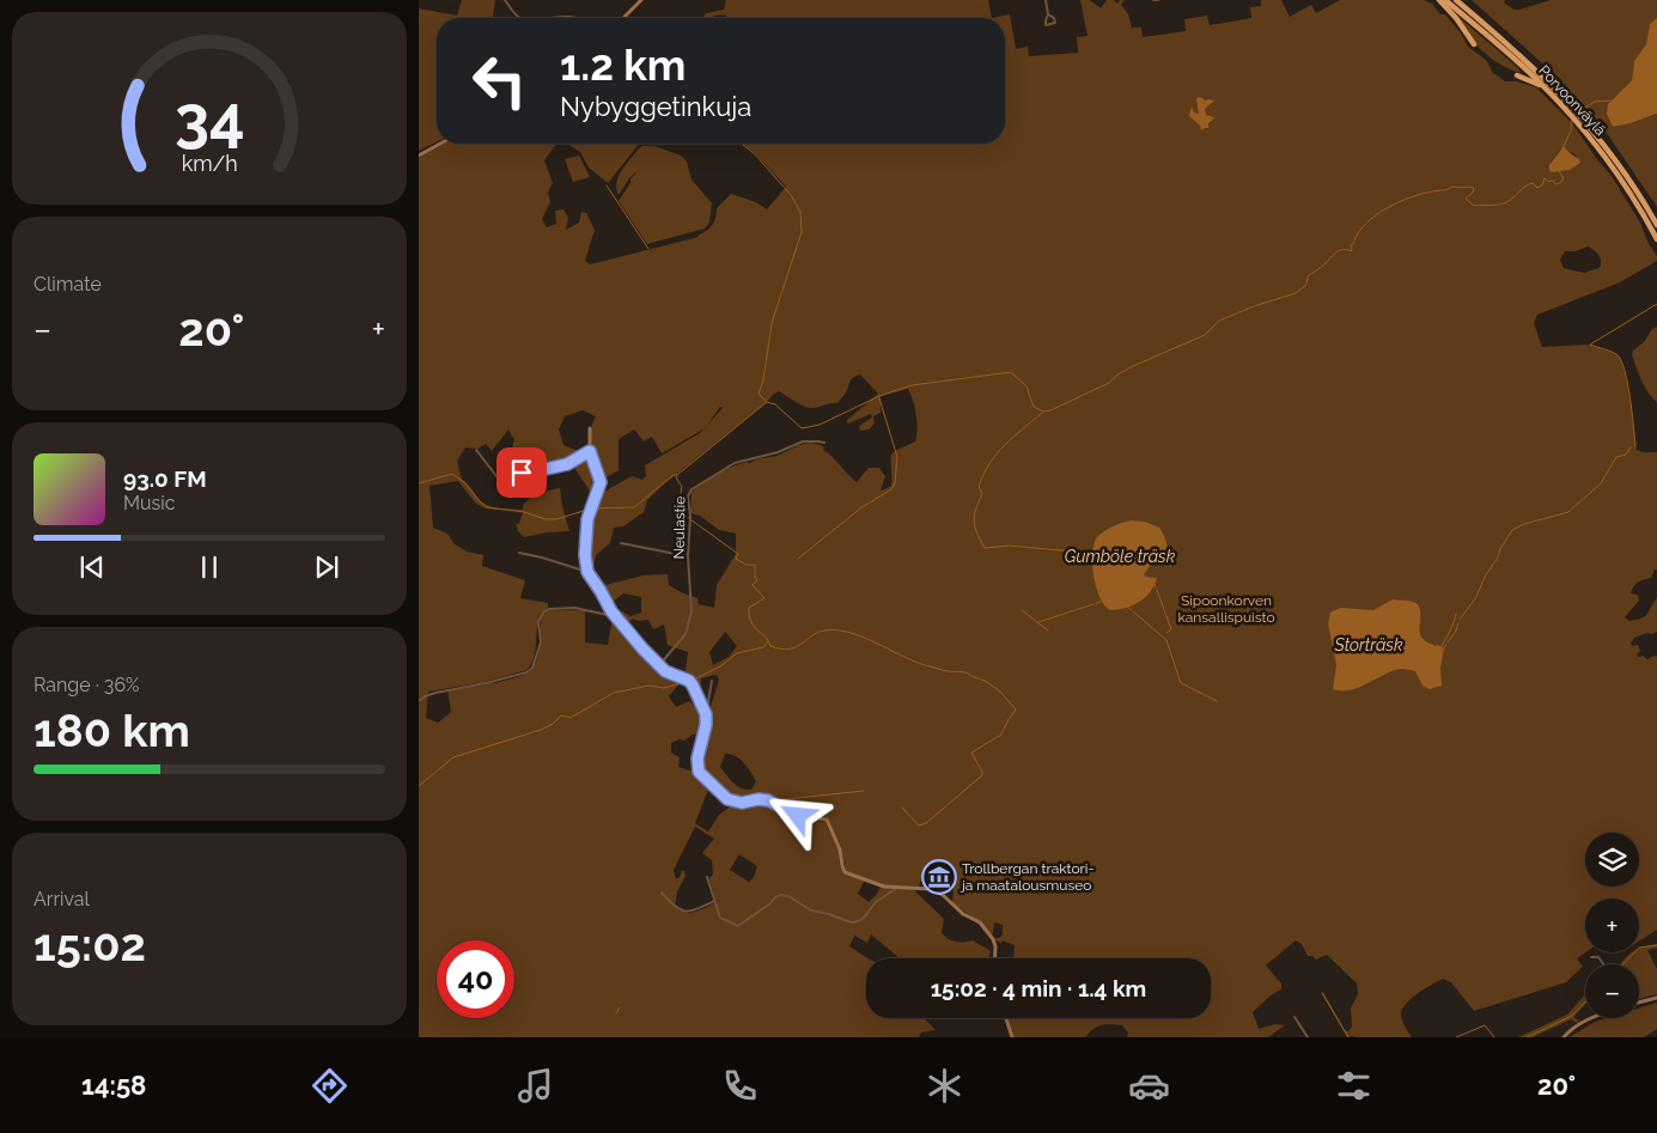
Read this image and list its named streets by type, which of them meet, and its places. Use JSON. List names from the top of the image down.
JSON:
{
  "streets": {
    "highway": ["Porvoonväylä"],
    "street": ["Neulastie"]
  },
  "water": ["Gumböle träsk", "Storträsk"],
  "parks": ["Sipoonkorven kansallispuisto"],
  "places": {
    "museum": ["Trollbergan traktori- ja maatalousmuseo"]
  },
  "page": {
    "turn": ["1.2 km", "Nybyggetinkuja"],
    "tile": [
      "Climate",
      ["Range · 36%", "180 km"],
      ["Arrival", "15:02"]
    ],
    "heat": ["−", "20°", "+"],
    "song": ["93.0 FM", "Music"],
    "map_buttons": ["+", "−"],
    "limit": "40",
    "trip": "15:02 · 4 min · 1.4 km",
    "tabs": ["14:58", "20°"],
    "gauge": ["34", "km/h"]
  }
}
